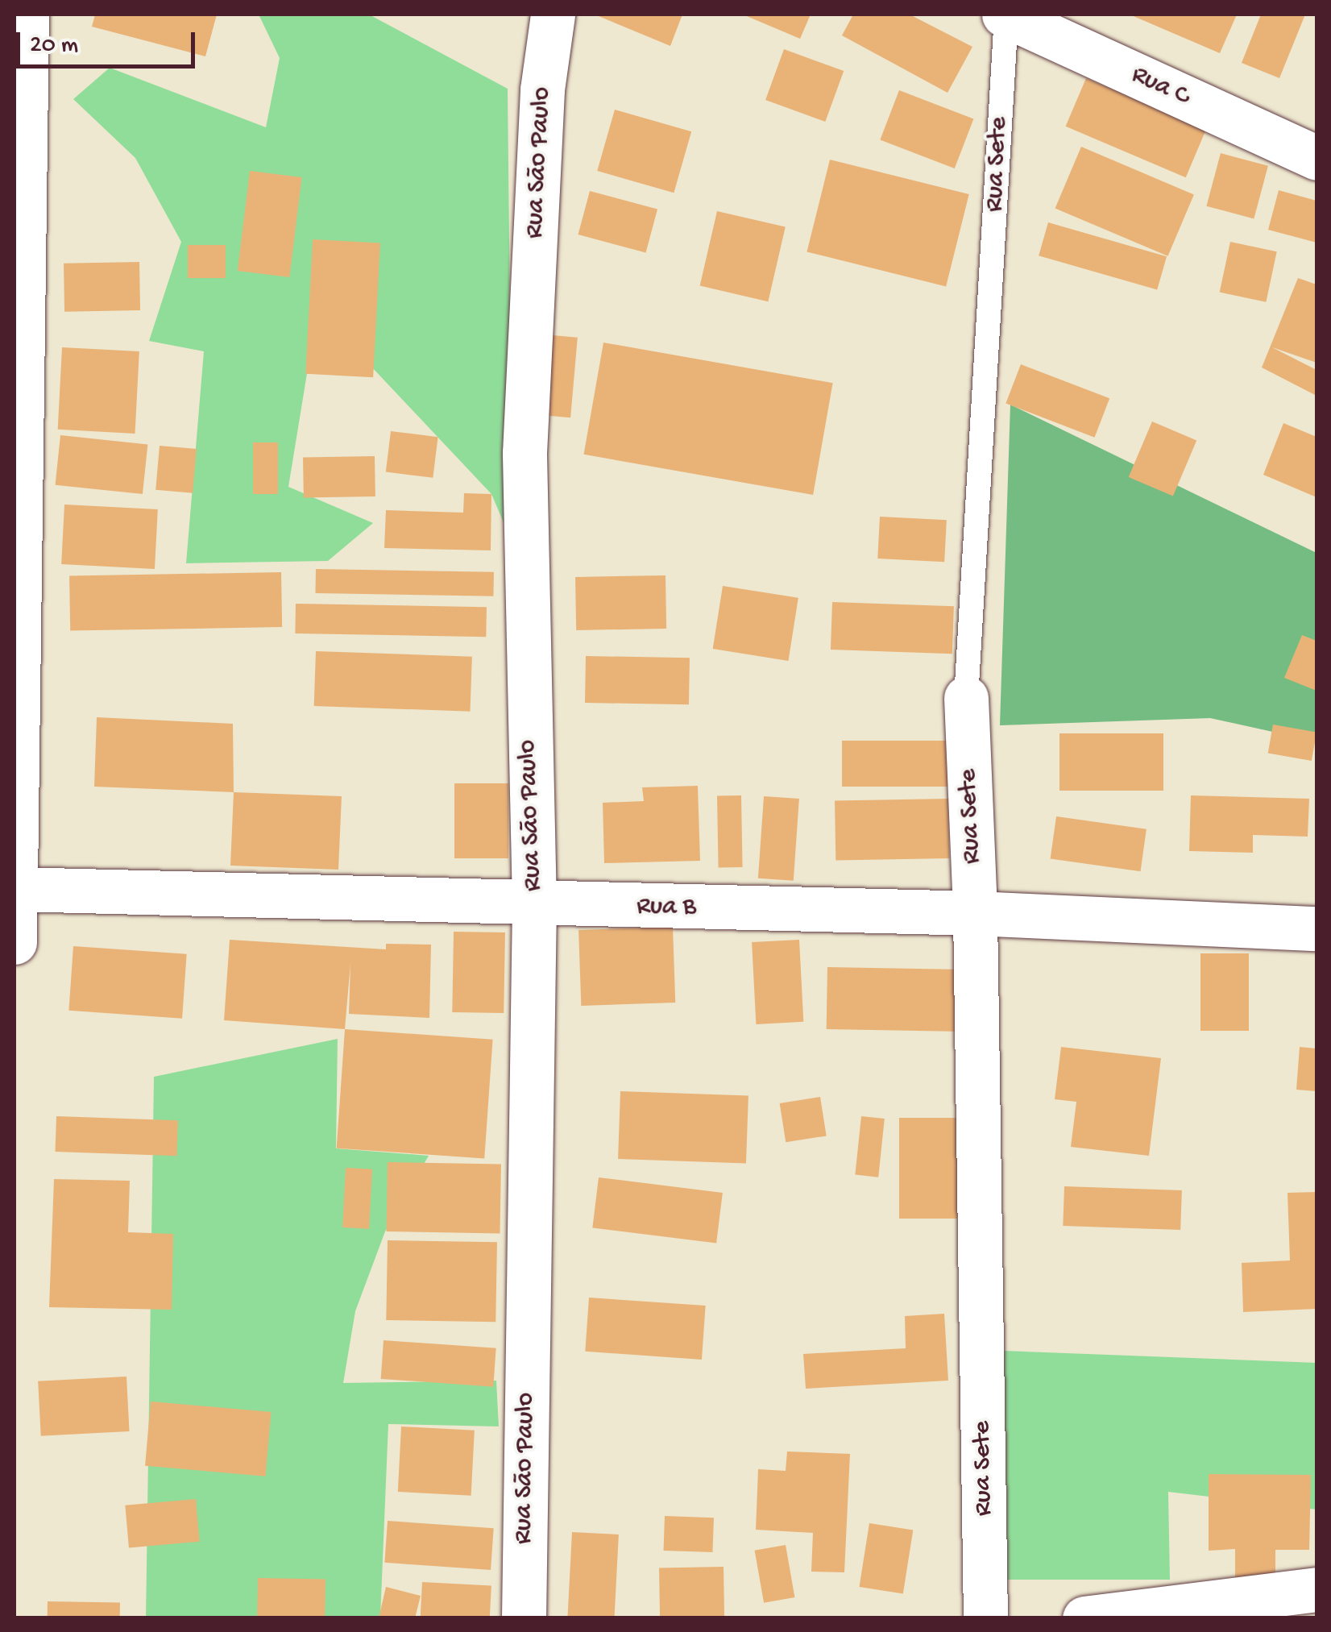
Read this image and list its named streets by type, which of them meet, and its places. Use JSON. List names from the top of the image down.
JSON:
{
  "streets": {
    "street": [
      "Rua C",
      "Rua São Paulo",
      "Rua Sete",
      "Rua B"
    ]
  },
  "crossings": [
    ["Rua C", "Rua Sete"],
    ["Rua São Paulo", "Rua B"],
    ["Rua Sete", "Rua B"]
  ],
  "scale_bar": "20 m"
}
